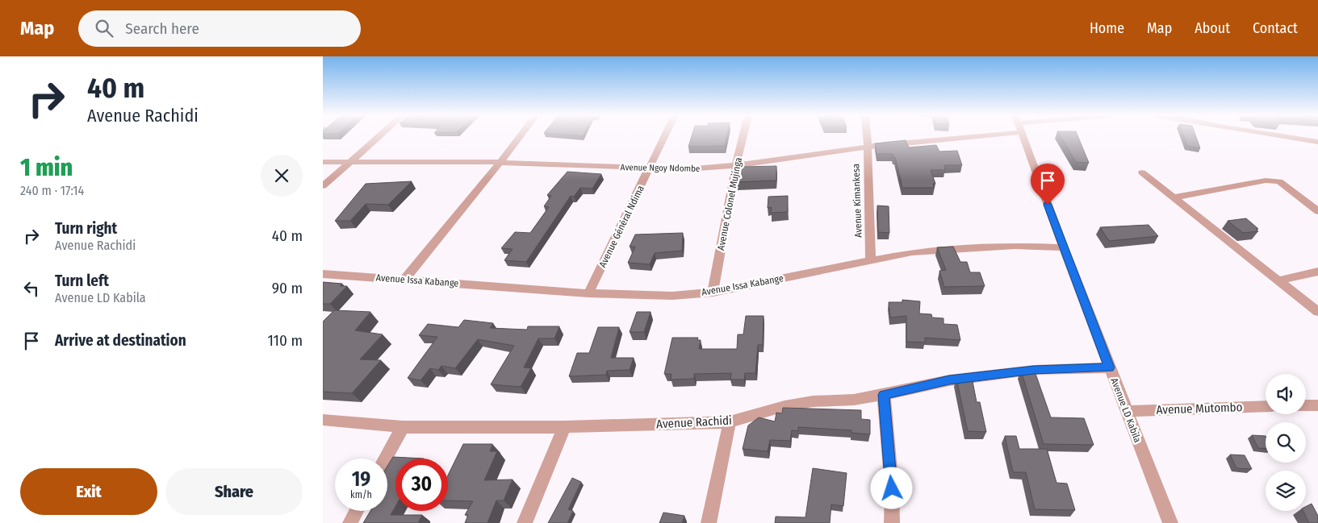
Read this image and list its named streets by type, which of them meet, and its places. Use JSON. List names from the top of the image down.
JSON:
{
  "streets": {
    "street": [
      "Avenue Ngoy Ndombe",
      "Avenue Kimankesa",
      "Avenue Colonel Mujinga",
      "Avenue Général Ndima",
      "Avenue Issa Kabange",
      "Avenue Mutombo",
      "Avenue LD Kabila",
      "Avenue Rachidi"
    ]
  },
  "crossings": [
    ["Avenue Ngoy Ndombe", "Avenue Kimankesa"],
    ["Avenue Ngoy Ndombe", "Avenue Colonel Mujinga"],
    ["Avenue Ngoy Ndombe", "Avenue Général Ndima"],
    ["Avenue Kimankesa", "Avenue Issa Kabange"],
    ["Avenue Colonel Mujinga", "Avenue Issa Kabange"],
    ["Avenue Général Ndima", "Avenue Issa Kabange"],
    ["Avenue Issa Kabange", "Avenue LD Kabila"],
    ["Avenue Mutombo", "Avenue LD Kabila"],
    ["Avenue LD Kabila", "Avenue Rachidi"]
  ],
  "page": {
    "header": "Map",
    "search": "Search here",
    "nav": [
      "Home",
      "Map",
      "About",
      "Contact"
    ],
    "turn": ["40 m", "Avenue Rachidi"],
    "heading": ["1 min", "240 m · 17:14"],
    "list": [
      {
        "name": "Turn right",
        "note": "Avenue Rachidi",
        "value": "40 m"
      },
      {
        "name": "Turn left",
        "note": "Avenue LD Kabila",
        "value": "90 m"
      },
      {
        "name": "Arrive at destination",
        "value": "110 m"
      }
    ],
    "speed": "19 km/h",
    "limit": "30",
    "buttons": ["Exit", "Share"]
  }
}
